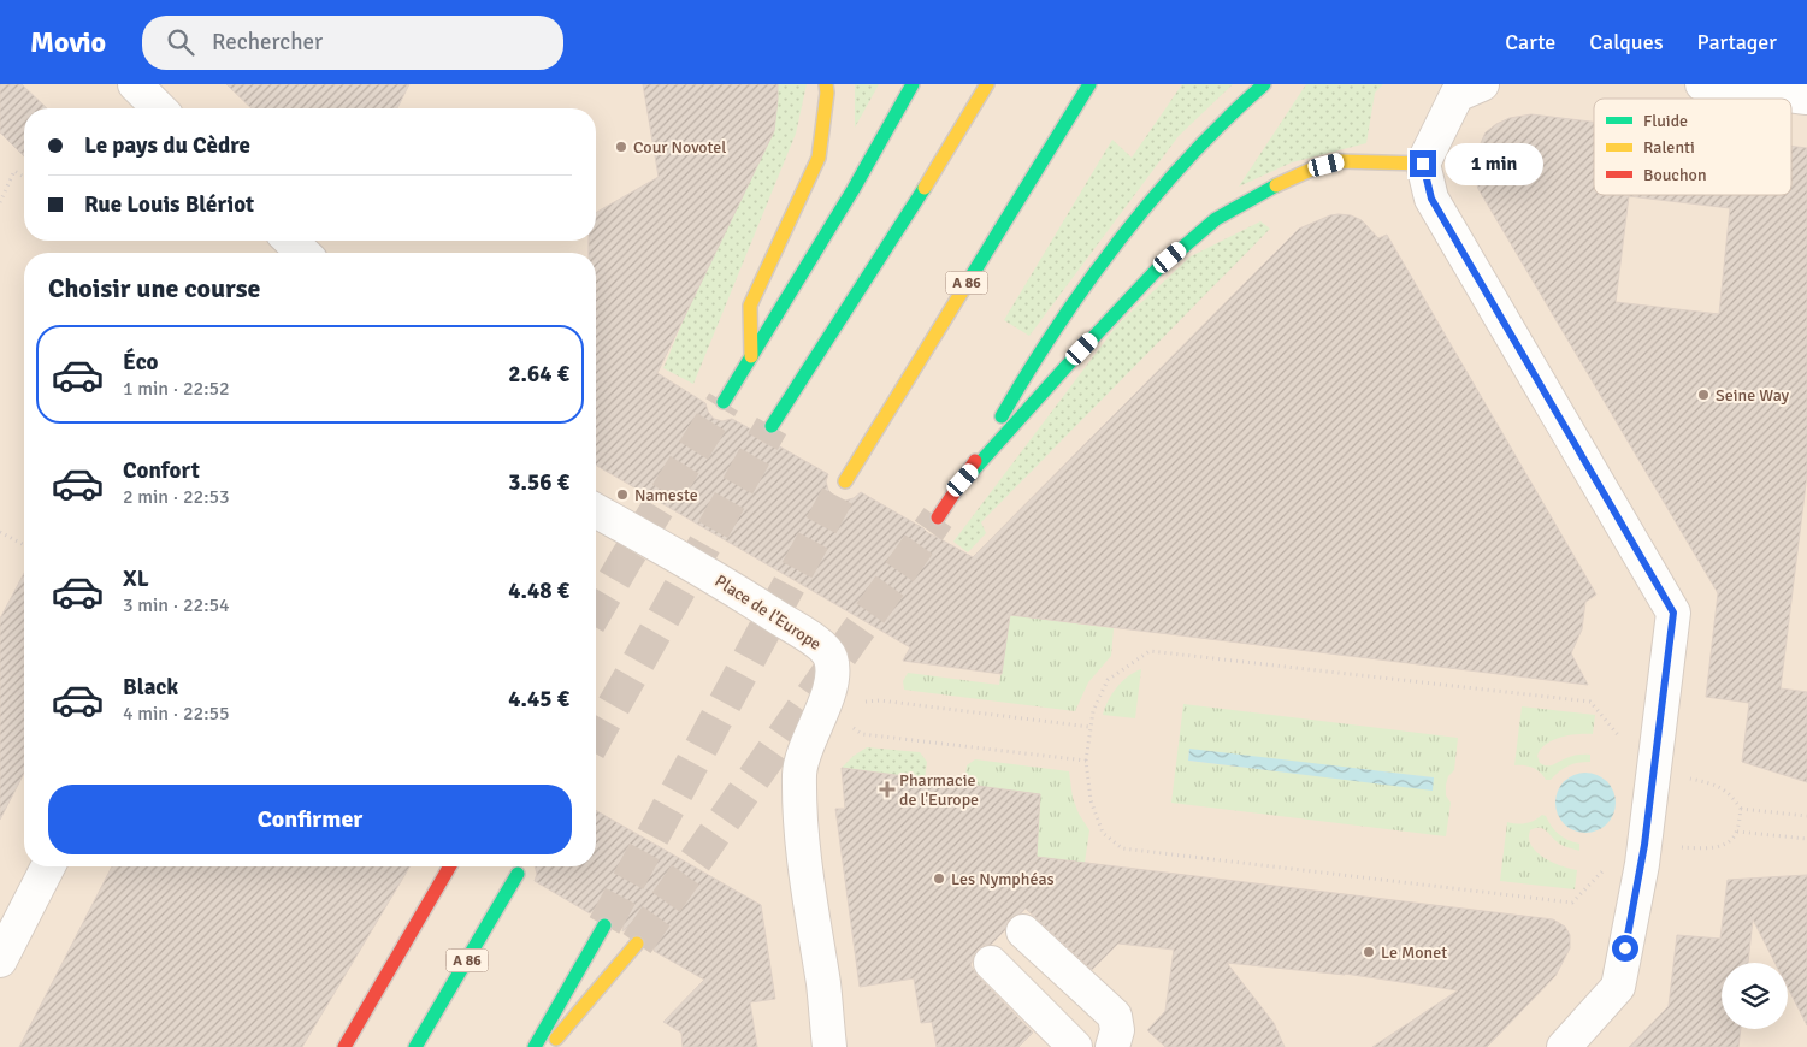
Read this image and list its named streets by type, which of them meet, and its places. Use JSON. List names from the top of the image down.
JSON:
{
  "streets": {
    "highway": ["A 86"],
    "street": ["Place de l'Europe"]
  },
  "places": {
    "other": [
      "Cour Novotel",
      "Seine Way",
      "Nameste",
      "Les Nymphéas",
      "Le Monet"
    ],
    "health": ["Pharmacie de l'Europe"]
  },
  "legend": ["Fluide", "Ralenti", "Bouchon"],
  "page": {
    "header": "Movio",
    "search": "Rechercher",
    "nav": ["Carte", "Calques", "Partager"],
    "banner": ["Le pays du Cèdre", "Rue Louis Blériot"],
    "bubble": "1 min",
    "heading": "Choisir une course",
    "list": [
      {
        "name": "Éco",
        "note": "1 min · 22:52",
        "value": "2.64 €"
      },
      {
        "name": "Confort",
        "note": "2 min · 22:53",
        "value": "3.56 €"
      },
      {
        "name": "XL",
        "note": "3 min · 22:54",
        "value": "4.48 €"
      },
      {
        "name": "Black",
        "note": "4 min · 22:55",
        "value": "4.45 €"
      }
    ],
    "buttons": "Confirmer"
  }
}
